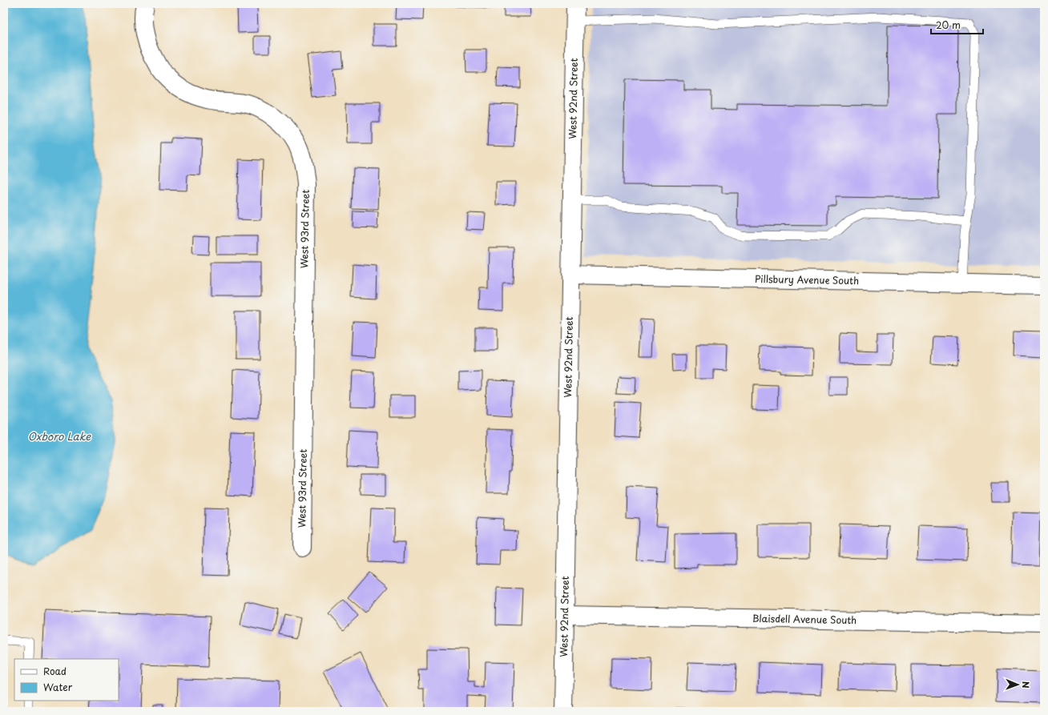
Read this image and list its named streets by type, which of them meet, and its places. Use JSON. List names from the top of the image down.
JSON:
{
  "streets": {
    "street": [
      "West 92nd Street",
      "West 93rd Street",
      "Pillsbury Avenue South",
      "Blaisdell Avenue South"
    ]
  },
  "crossings": [
    ["West 92nd Street", "Pillsbury Avenue South"],
    ["West 92nd Street", "Blaisdell Avenue South"]
  ],
  "water": ["Oxboro Lake"],
  "legend": ["Road", "Water"],
  "scale_bar": "20 m",
  "north": "right"
}
